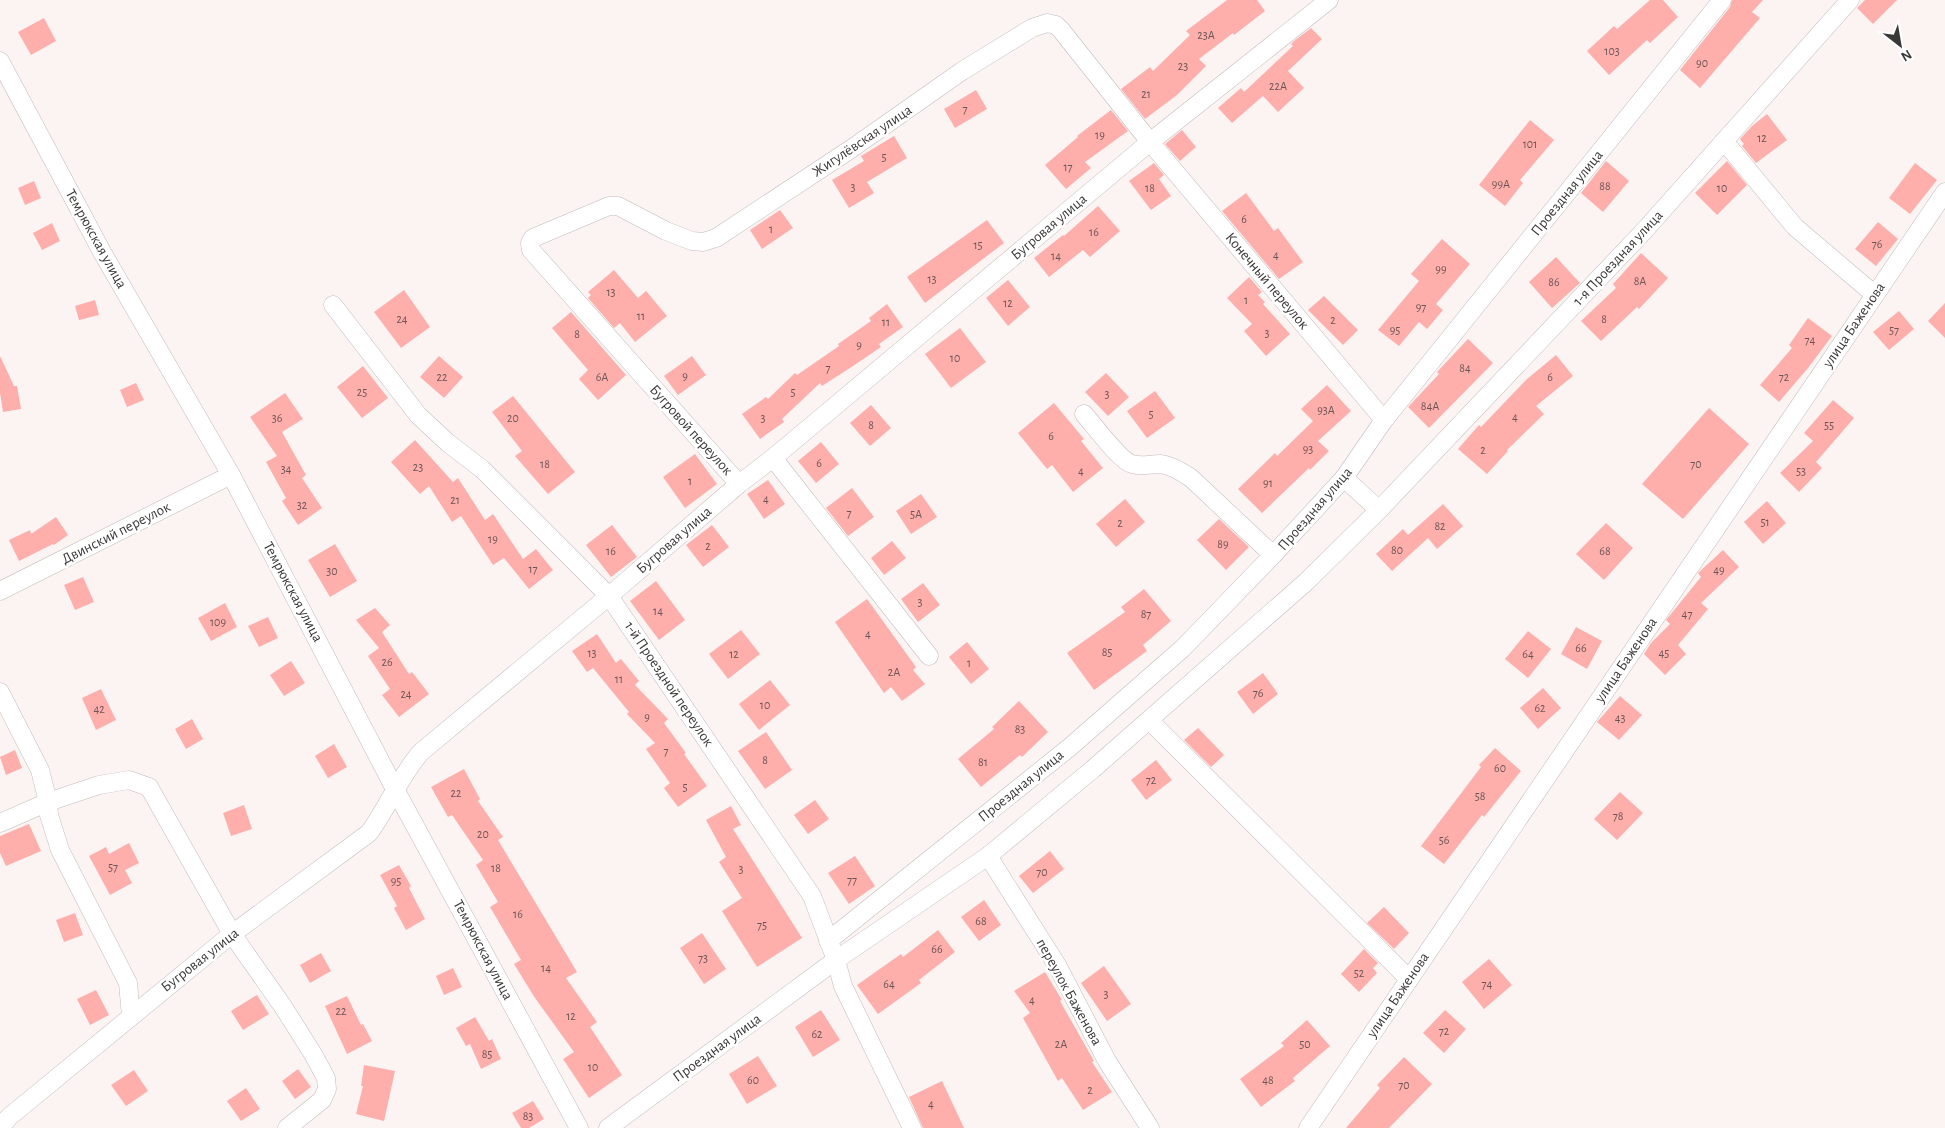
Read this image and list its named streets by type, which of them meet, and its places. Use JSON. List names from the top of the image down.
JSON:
{
  "streets": {
    "street": [
      "Жигулёвская улица",
      "Проездная улица",
      "Бугровая улица",
      "Темрюкская улица",
      "1-я Проездная улица",
      "Конечный переулок",
      "улица Баженова",
      "Бугровой переулок",
      "Двинский переулок",
      "1-й Проездной переулок",
      "переулок Баженова"
    ]
  },
  "crossings": [
    ["Жигулёвская улица", "Бугровая улица"],
    ["Жигулёвская улица", "Конечный переулок"],
    ["Жигулёвская улица", "Бугровой переулок"],
    ["Проездная улица", "1-я Проездная улица"],
    ["Проездная улица", "Конечный переулок"],
    ["Проездная улица", "1-й Проездной переулок"],
    ["Проездная улица", "переулок Баженова"],
    ["Бугровая улица", "Темрюкская улица"],
    ["Бугровая улица", "Конечный переулок"],
    ["Бугровая улица", "Бугровой переулок"],
    ["Бугровая улица", "1-й Проездной переулок"],
    ["Темрюкская улица", "Двинский переулок"]
  ],
  "house_numbers": [
    "23А",
    "103",
    "90",
    "23",
    "22А",
    "21",
    "7",
    "19",
    "12",
    "101",
    "5",
    "17",
    "99А",
    "88",
    "3",
    "18",
    "10",
    "6",
    "1",
    "16",
    "76",
    "15",
    "4",
    "14",
    "99",
    "13",
    "8А",
    "86",
    "13",
    "1",
    "12",
    "97",
    "11",
    "24",
    "8",
    "2",
    "11",
    "95",
    "57",
    "3",
    "8",
    "74",
    "9",
    "10",
    "7",
    "84",
    "9",
    "22",
    "6А",
    "6",
    "72",
    "25",
    "5",
    "3",
    "84А",
    "93А",
    "5",
    "4",
    "36",
    "20",
    "3",
    "8",
    "55",
    "6",
    "93",
    "2",
    "6",
    "18",
    "70",
    "23",
    "34",
    "4",
    "53",
    "1",
    "91",
    "4",
    "21",
    "32",
    "7",
    "5А",
    "51",
    "2",
    "82",
    "19",
    "89",
    "2",
    "80",
    "16",
    "68",
    "17",
    "49",
    "30",
    "3",
    "14",
    "87",
    "47",
    "109",
    "4",
    "66",
    "85",
    "13",
    "45",
    "12",
    "64",
    "26",
    "1",
    "2А",
    "11",
    "76",
    "24",
    "10",
    "62",
    "42",
    "9",
    "43",
    "83",
    "7",
    "8",
    "81",
    "60",
    "72",
    "5",
    "22",
    "58",
    "78",
    "20",
    "56",
    "57",
    "18",
    "3",
    "70",
    "77",
    "95",
    "16",
    "68",
    "75",
    "66",
    "73",
    "14",
    "52",
    "64",
    "74",
    "3",
    "4",
    "22",
    "12",
    "72",
    "62",
    "2А",
    "50",
    "85",
    "10",
    "60",
    "48",
    "70",
    "2",
    "4",
    "83"
  ],
  "north": "bottom right"
}
